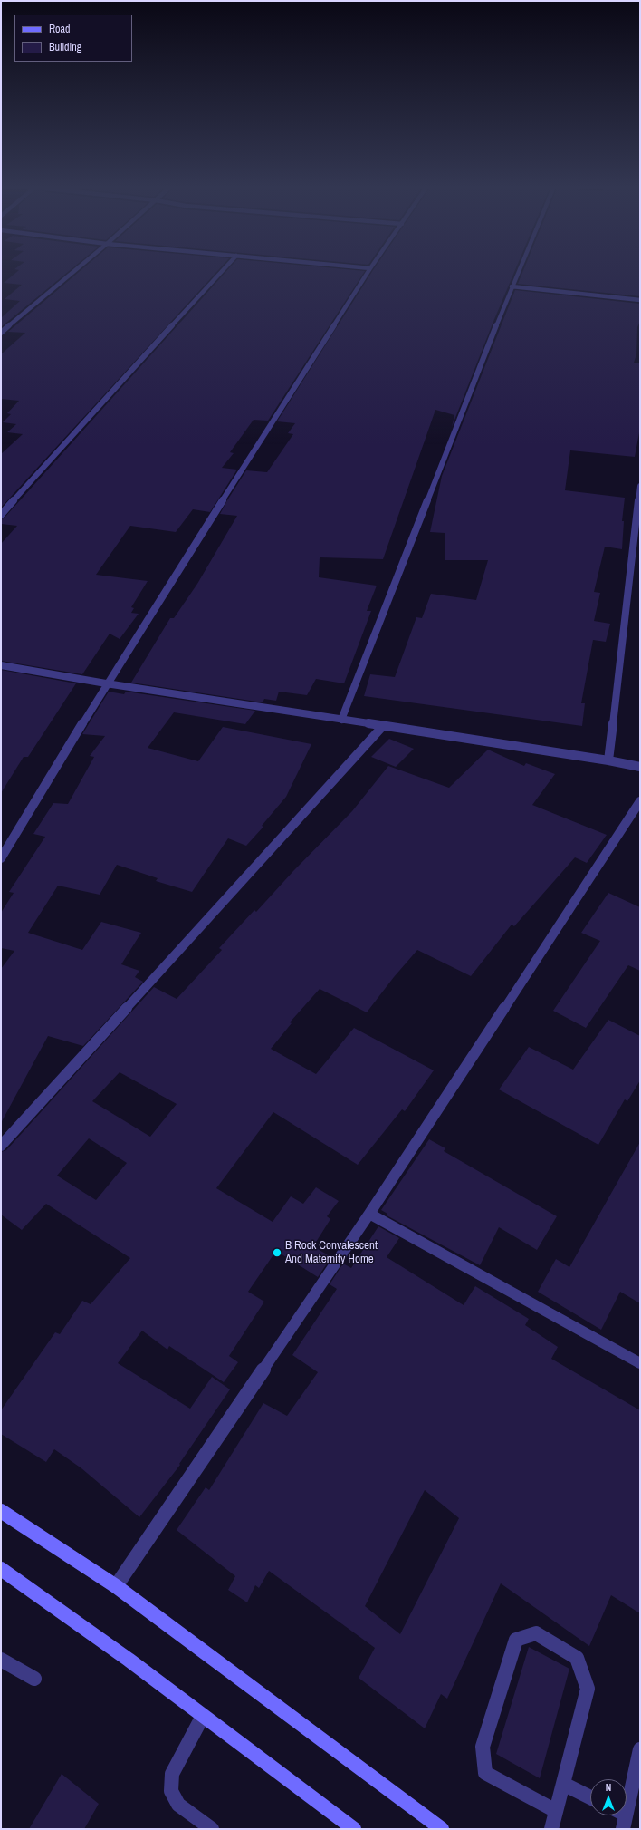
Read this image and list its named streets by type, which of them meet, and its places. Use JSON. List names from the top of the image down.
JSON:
{
  "places": ["B Rock Convalescent And Maternity Home"],
  "legend": ["Road", "Building"],
  "north": "top"
}
